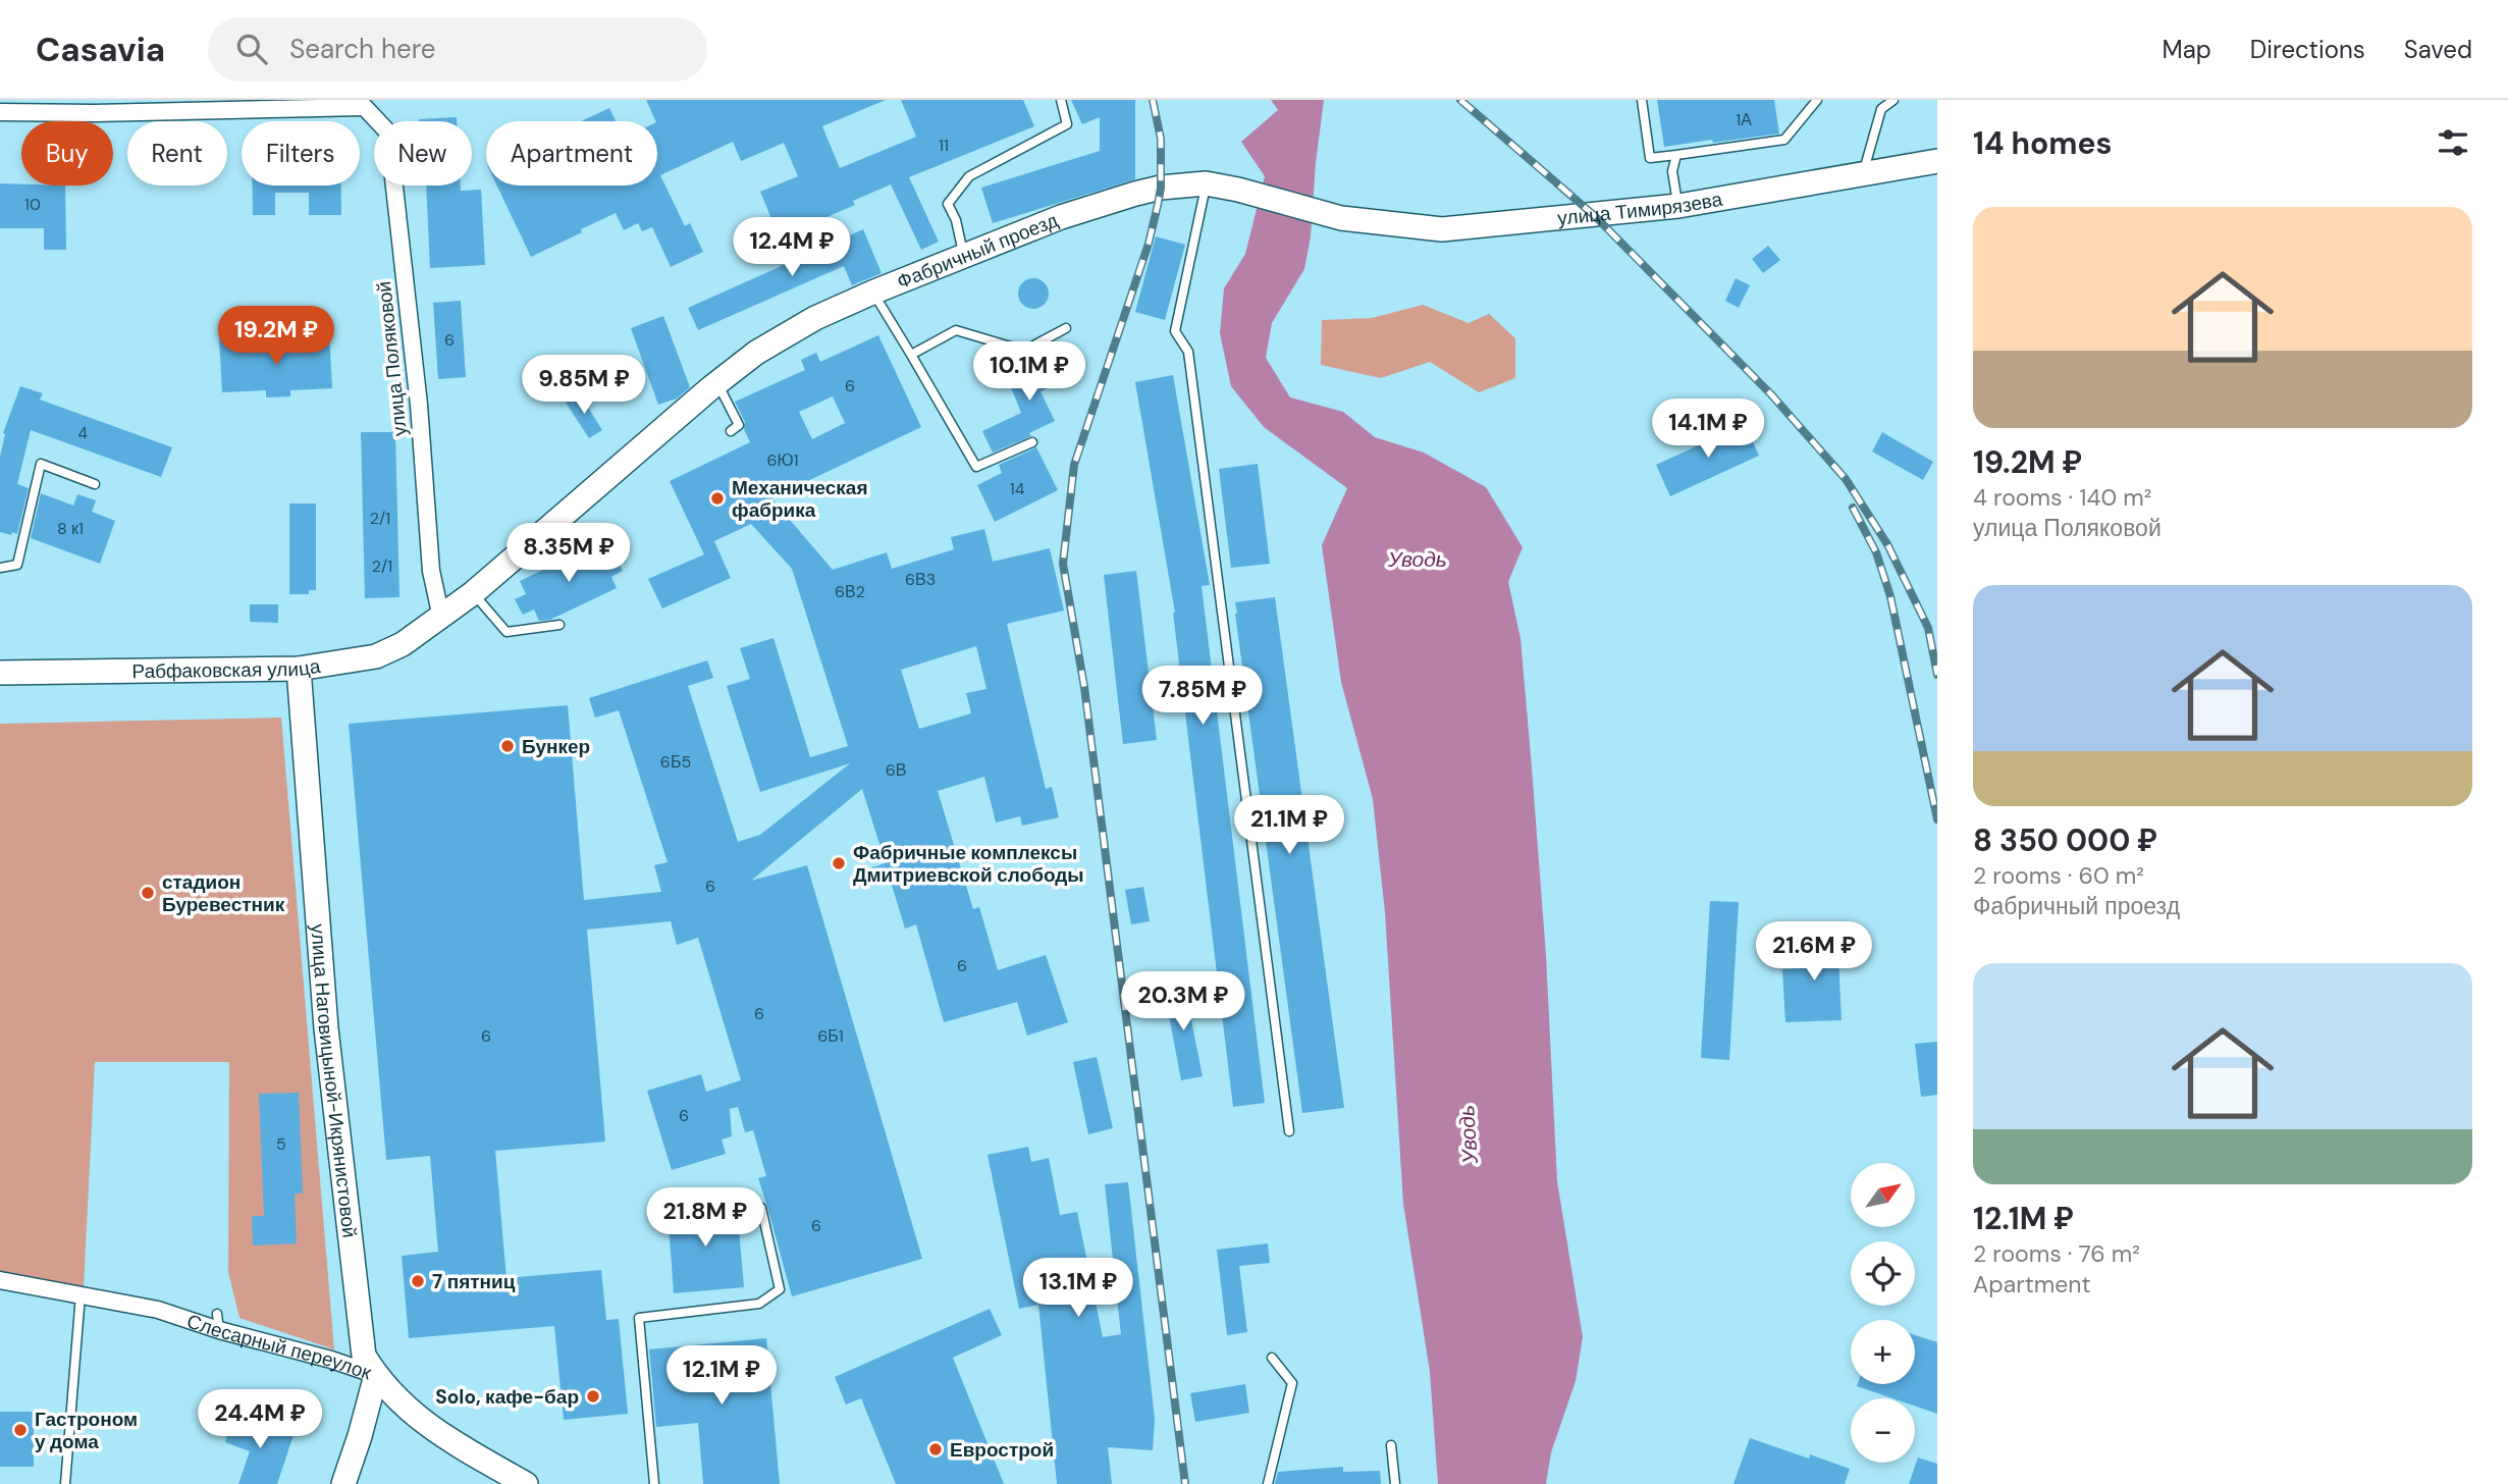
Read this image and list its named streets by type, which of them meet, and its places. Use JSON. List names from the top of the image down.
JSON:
{
  "streets": {
    "main road": [
      "улица Тимирязева",
      "Фабричный проезд",
      "Рабфаковская улица",
      "улица Наговицыной-Икрянистовой",
      "Слесарный переулок"
    ],
    "street": ["улица Поляковой"]
  },
  "crossings": [
    ["улица Тимирязева", "Фабричный проезд"],
    ["Фабричный проезд", "улица Поляковой"],
    ["Фабричный проезд", "Рабфаковская улица"],
    ["улица Поляковой", "Рабфаковская улица"],
    ["Рабфаковская улица", "улица Наговицыной-Икрянистовой"],
    ["улица Наговицыной-Икрянистовой", "Слесарный переулок"]
  ],
  "water": ["Уводь"],
  "places": [
    "Механическая фабрика",
    "Бункер",
    "Фабричные комплексы Дмитриевской слободы",
    "стадион Буревестник",
    "7 пятниц",
    "Solo, кафе-бар",
    "Гастроном у дома",
    "Еврострой"
  ],
  "house_numbers": [
    "1А",
    "11",
    "10",
    "6",
    "6",
    "4",
    "6Ю1",
    "14",
    "2/1",
    "8 к1",
    "2/1",
    "6В3",
    "6В2",
    "6Б5",
    "6В",
    "6",
    "6",
    "6",
    "6",
    "6Б1",
    "6",
    "5",
    "6"
  ],
  "north": "top right",
  "page": {
    "header": "Casavia",
    "search": "Search here",
    "nav": ["Map", "Directions", "Saved"],
    "heading": "14 homes",
    "chip": [
      "Buy",
      "Rent",
      "Filters",
      "New",
      "Apartment"
    ],
    "list": [
      {
        "name": "19.2M ₽",
        "note": "4 rooms · 140 m² · улица Поляковой"
      },
      {
        "name": "8 350 000 ₽",
        "note": "2 rooms · 60 m² · Фабричный проезд"
      },
      {
        "name": "12.1M ₽",
        "note": "2 rooms · 76 m² · Apartment"
      }
    ],
    "price": [
      "12.4M ₽",
      "19.2M ₽",
      "10.1M ₽",
      "9.85M ₽",
      "14.1M ₽",
      "8.35M ₽",
      "7.85M ₽",
      "21.1M ₽",
      "21.6M ₽",
      "20.3M ₽",
      "21.8M ₽",
      "13.1M ₽",
      "12.1M ₽",
      "24.4M ₽"
    ],
    "map_buttons": ["+", "−"]
  }
}
